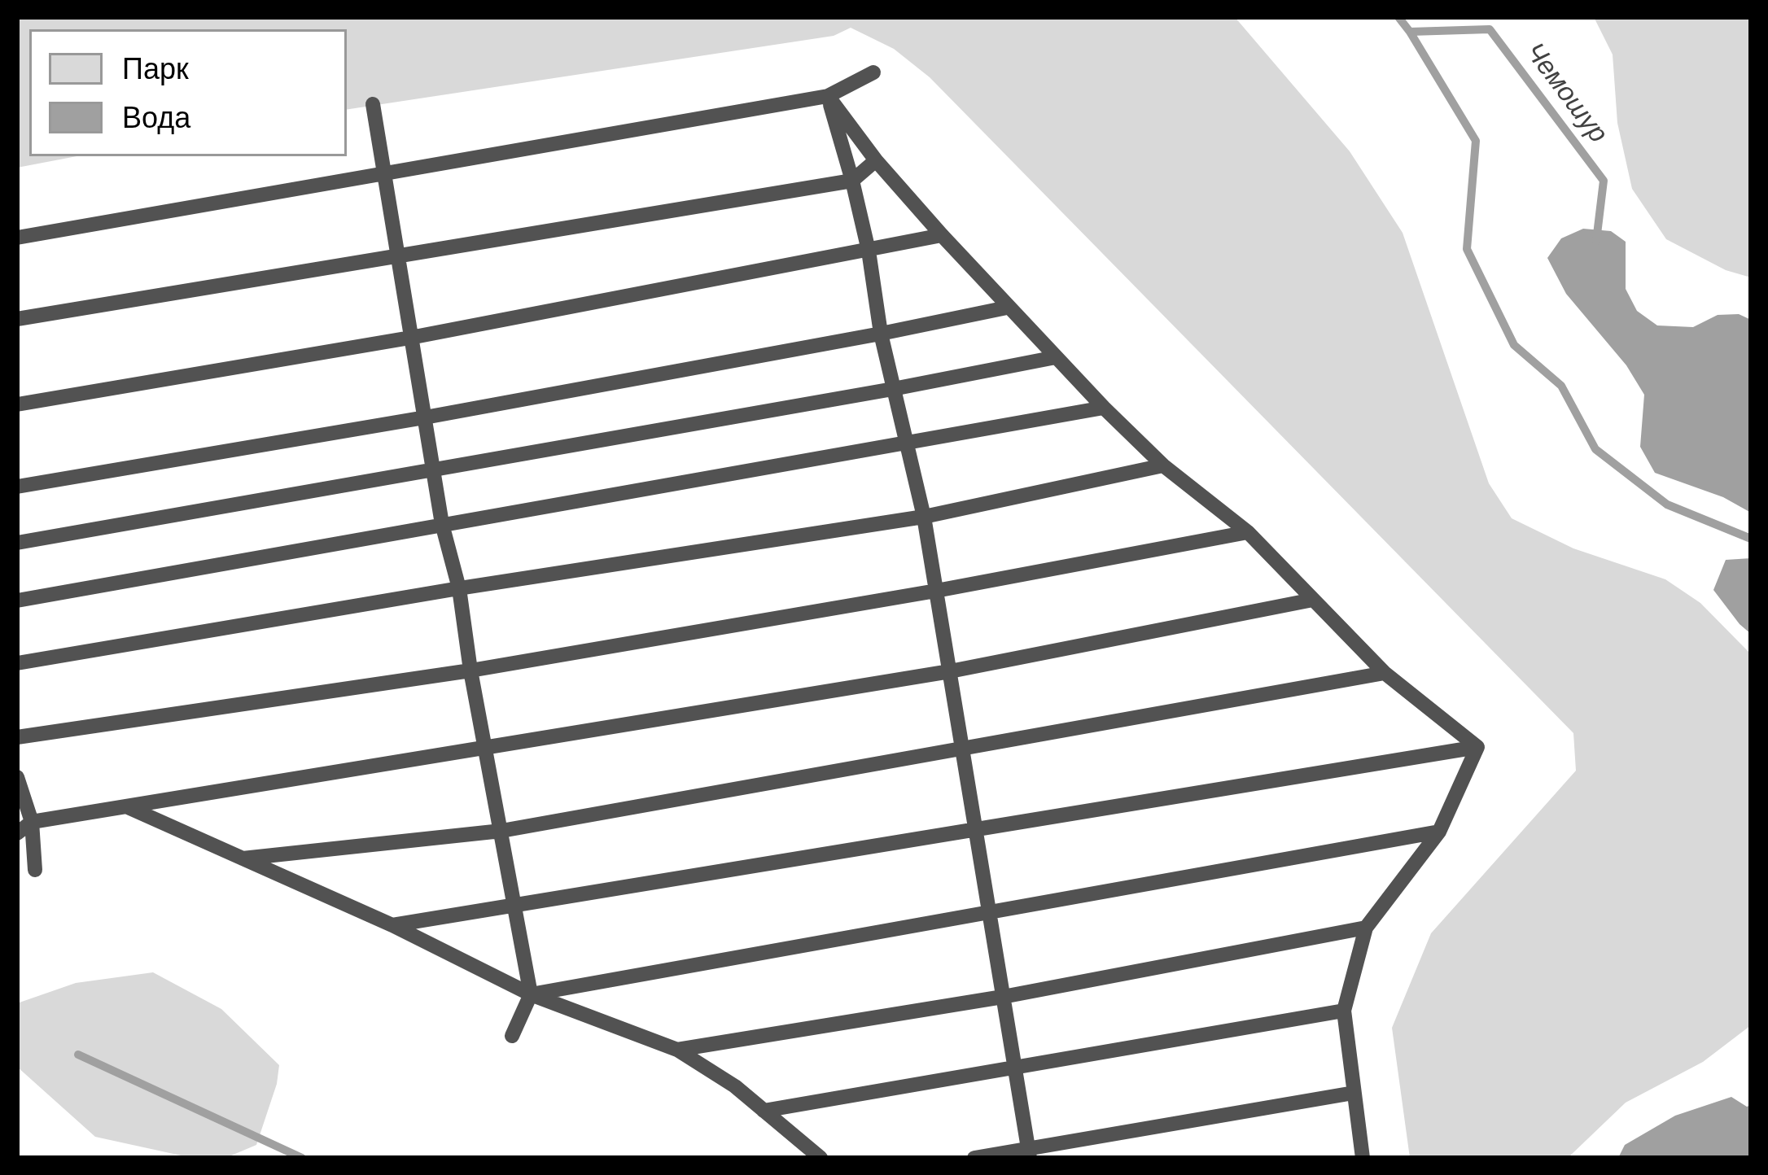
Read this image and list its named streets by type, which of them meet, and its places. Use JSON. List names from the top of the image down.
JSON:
{
  "water": ["Чемошур"],
  "legend": ["Парк", "Вода"]
}
